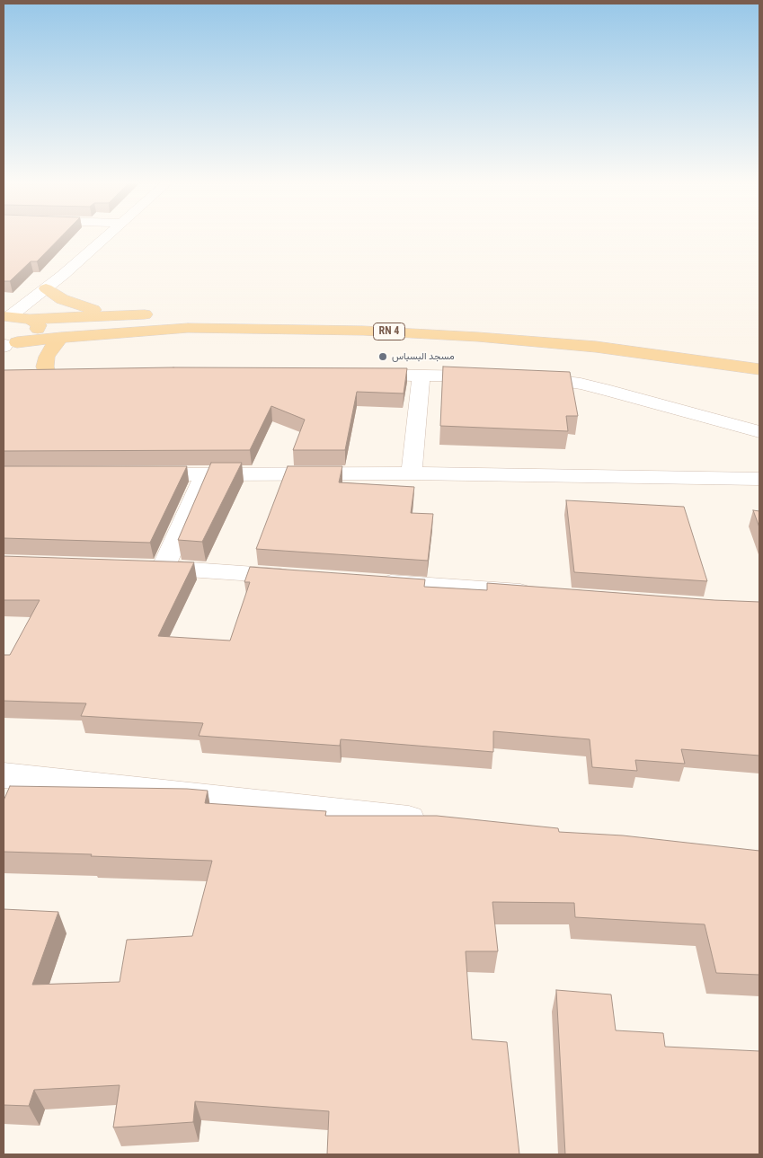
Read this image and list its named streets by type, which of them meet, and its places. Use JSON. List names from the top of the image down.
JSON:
{
  "streets": {
    "main road": ["RN 4"]
  },
  "places": ["مسجد البسباس"]
}
